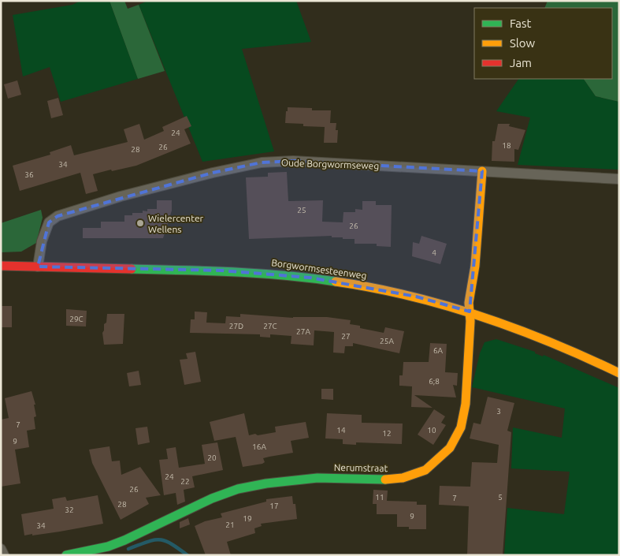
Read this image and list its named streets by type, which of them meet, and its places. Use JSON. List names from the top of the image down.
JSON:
{
  "streets": {
    "street": ["Oude Borgwormseweg", "Borgwormsesteenweg", "Nerumstraat"]
  },
  "crossings": [
    ["Oude Borgwormseweg", "Borgwormsesteenweg"],
    ["Oude Borgwormseweg", "Nerumstraat"],
    ["Borgwormsesteenweg", "Nerumstraat"]
  ],
  "places": ["Wielercenter Wellens"],
  "house_numbers": [
    "24",
    "18",
    "26",
    "28",
    "34",
    "36",
    "25",
    "26",
    "4",
    "29C",
    "27D",
    "27C",
    "27A",
    "27",
    "25A",
    "6A",
    "6;8",
    "3",
    "7",
    "14",
    "10",
    "12",
    "9",
    "16A",
    "20",
    "24",
    "22",
    "26",
    "11",
    "5",
    "7",
    "28",
    "17",
    "32",
    "9",
    "19",
    "21",
    "34"
  ],
  "legend": ["Fast", "Slow", "Jam"]
}
